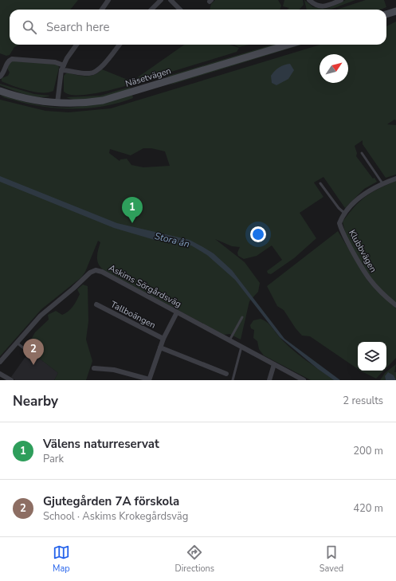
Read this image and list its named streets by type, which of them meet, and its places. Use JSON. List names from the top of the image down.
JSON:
{
  "streets": {
    "street": [
      "Näsetvägen",
      "Klubbvägen",
      "Askims Sörgårdsväg",
      "Tallboängen"
    ]
  },
  "water": ["Stora ån"],
  "north": "top right",
  "page": {
    "search": "Search here",
    "pins": ["1", "2"],
    "heading": ["Nearby", "2 results"],
    "list": [
      {
        "mark": "1",
        "name": "Välens naturreservat",
        "note": "Park",
        "value": "200 m"
      },
      {
        "mark": "2",
        "name": "Gjutegården 7A förskola",
        "note": "School · Askims Krokegårdsväg",
        "value": "420 m"
      }
    ],
    "nav": ["Map", "Directions", "Saved"]
  }
}
